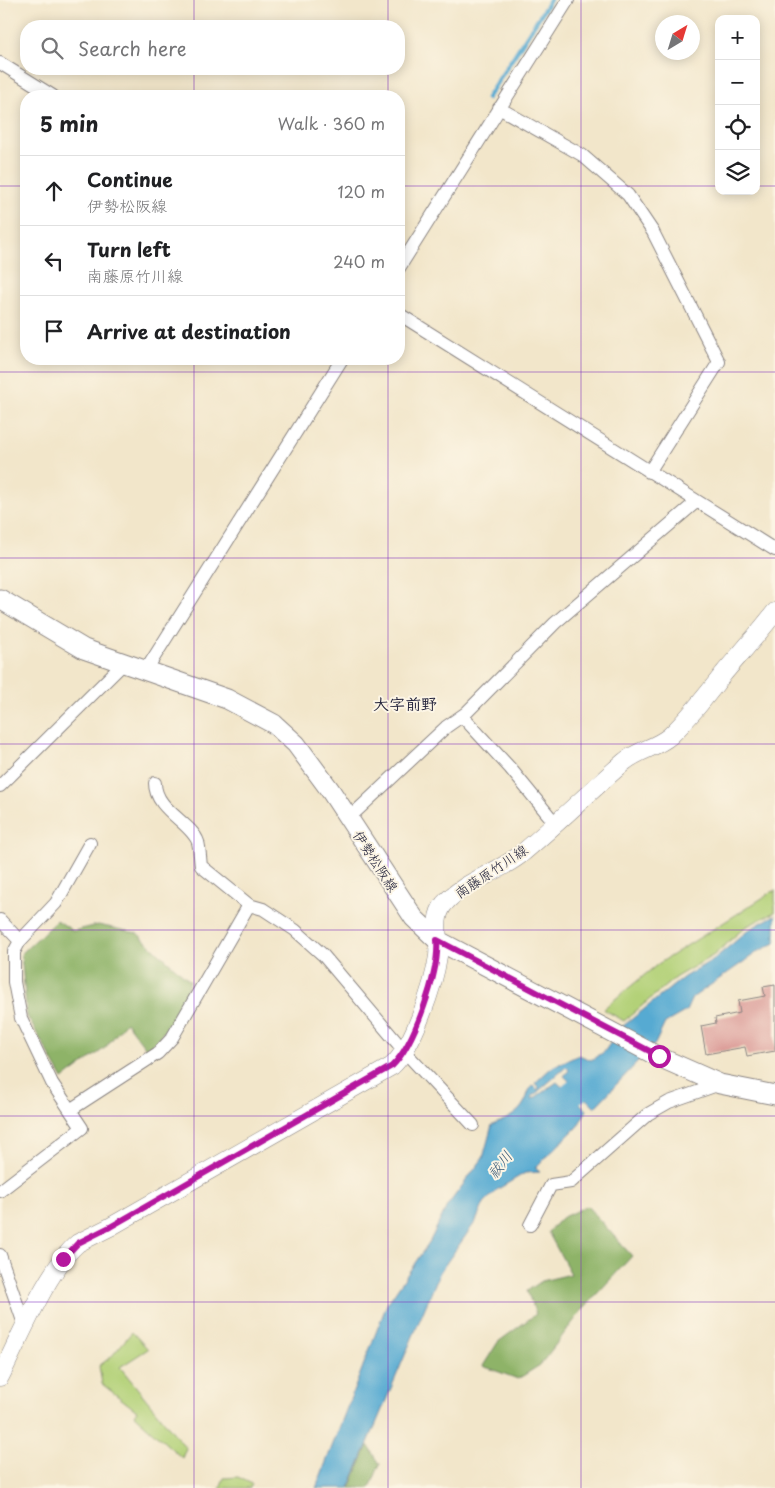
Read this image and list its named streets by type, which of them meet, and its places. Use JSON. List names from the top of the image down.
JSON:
{
  "streets": {
    "main road": ["伊勢松阪線", "南藤原竹川線"]
  },
  "crossings": [
    ["伊勢松阪線", "南藤原竹川線"]
  ],
  "districts": ["大字前野"],
  "water": ["祓川"],
  "north": "top right",
  "page": {
    "map_buttons": ["+", "−"],
    "search": "Search here",
    "heading": ["5 min", "Walk · 360 m"],
    "list": [
      ["Continue", "伊勢松阪線", "120 m"],
      ["Turn left", "南藤原竹川線", "240 m"],
      "Arrive at destination"
    ]
  }
}
